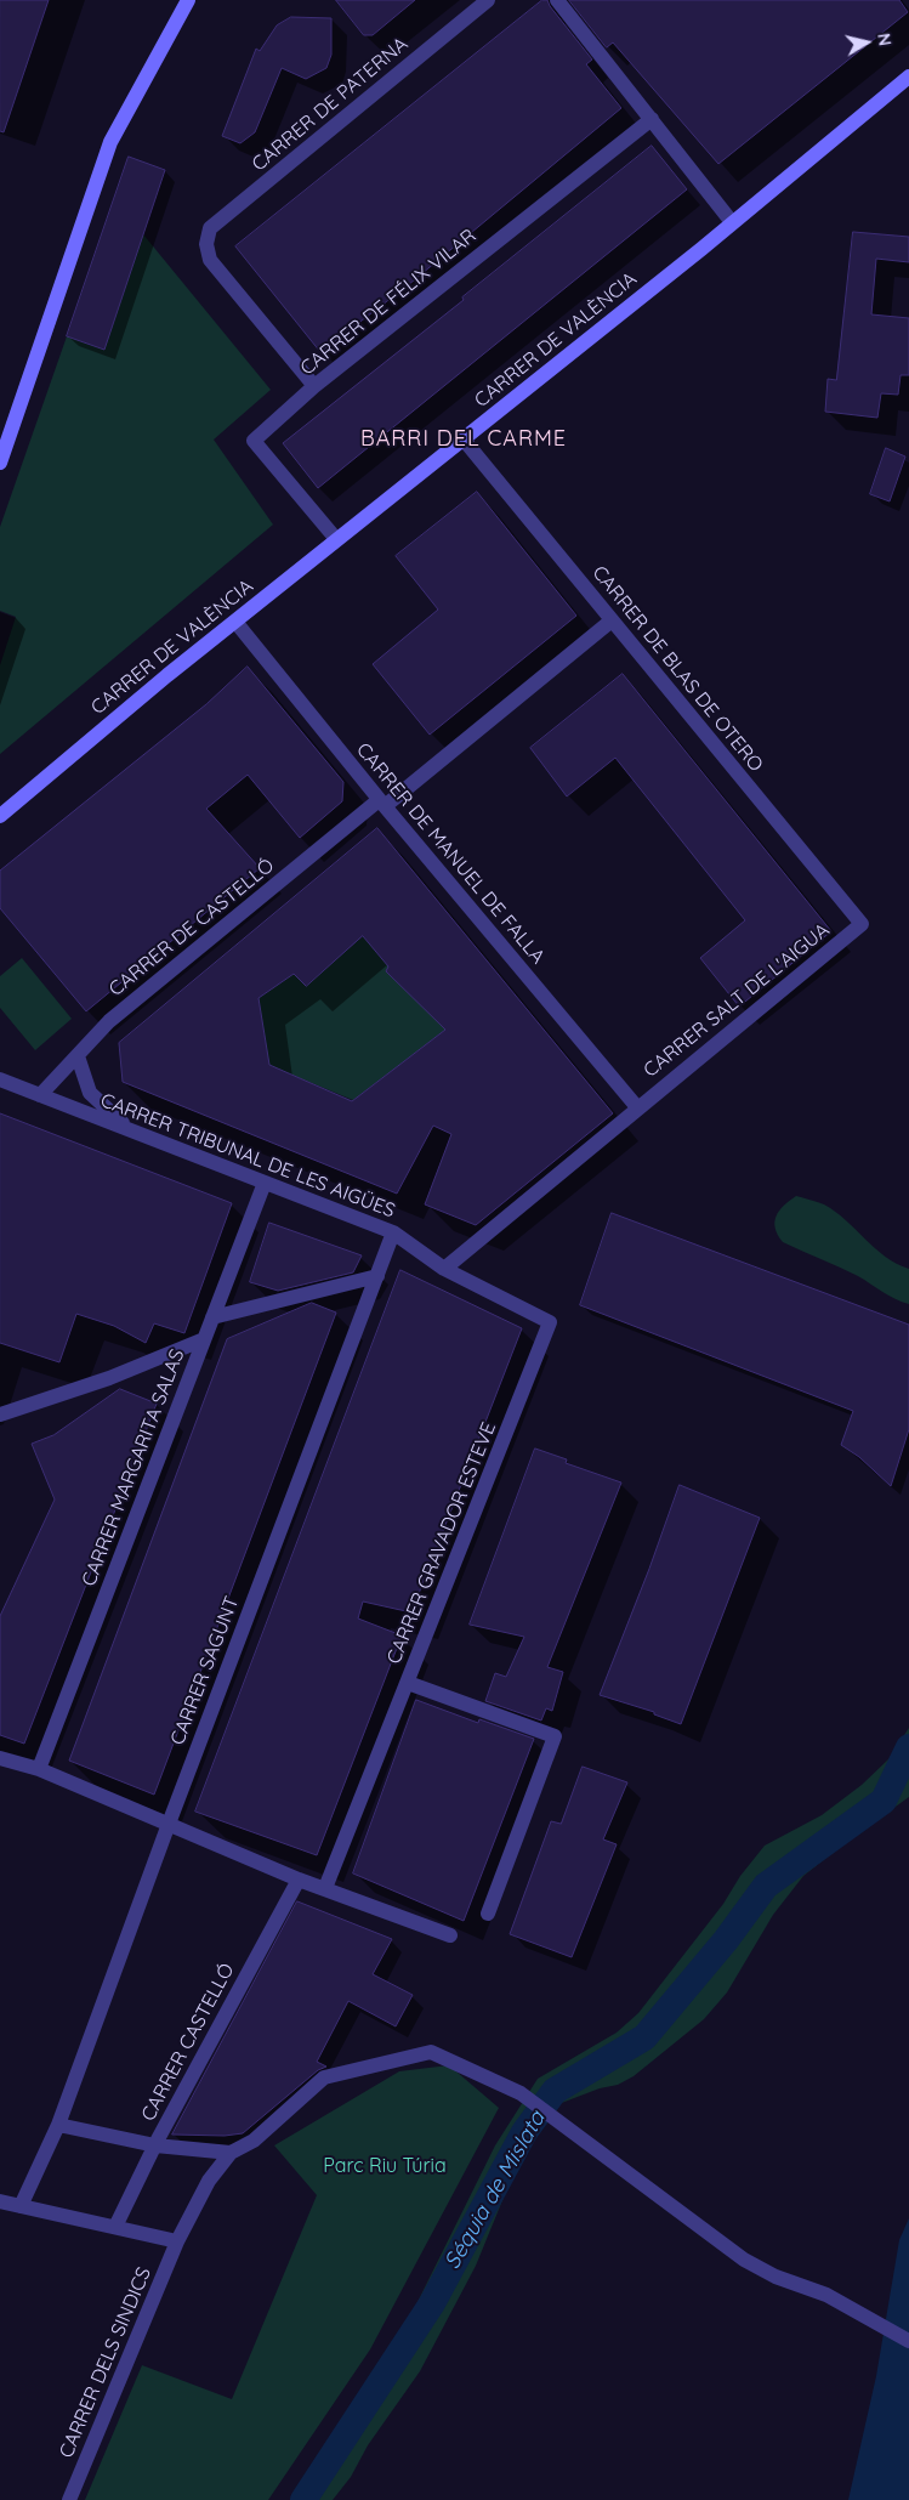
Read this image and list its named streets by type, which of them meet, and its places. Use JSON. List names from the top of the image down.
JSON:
{
  "streets": {
    "main road": ["CARRER DE VALÈNCIA"],
    "street": [
      "CARRER DE PATERNA",
      "CARRER DE FÉLIX VILAR",
      "CARRER DE BLAS DE OTERO",
      "CARRER DE MANUEL DE FALLA",
      "CARRER DE CASTELLÓ",
      "CARRER SALT DE L'AIGUA",
      "CARRER TRIBUNAL DE LES AIGÜES",
      "CARRER MARGARITA SALAS",
      "CARRER GRAVADOR ESTEVE",
      "CARRER SAGUNT",
      "CARRER CASTELLÓ",
      "CARRER DELS SINDICS"
    ]
  },
  "crossings": [
    ["CARRER DE PATERNA", "CARRER DE FÉLIX VILAR"],
    ["CARRER DE FÉLIX VILAR", "CARRER DE VALÈNCIA"],
    ["CARRER DE VALÈNCIA", "CARRER DE BLAS DE OTERO"],
    ["CARRER DE VALÈNCIA", "CARRER DE MANUEL DE FALLA"],
    ["CARRER DE BLAS DE OTERO", "CARRER DE CASTELLÓ"],
    ["CARRER DE BLAS DE OTERO", "CARRER SALT DE L'AIGUA"],
    ["CARRER DE MANUEL DE FALLA", "CARRER DE CASTELLÓ"],
    ["CARRER DE MANUEL DE FALLA", "CARRER SALT DE L'AIGUA"],
    ["CARRER DE CASTELLÓ", "CARRER TRIBUNAL DE LES AIGÜES"],
    ["CARRER TRIBUNAL DE LES AIGÜES", "CARRER MARGARITA SALAS"],
    ["CARRER TRIBUNAL DE LES AIGÜES", "CARRER GRAVADOR ESTEVE"],
    ["CARRER TRIBUNAL DE LES AIGÜES", "CARRER SAGUNT"]
  ],
  "districts": ["BARRI DEL CARME"],
  "water": ["Séquia de Mislata"],
  "parks": ["Parc Riu Túria"],
  "north": "right"
}
